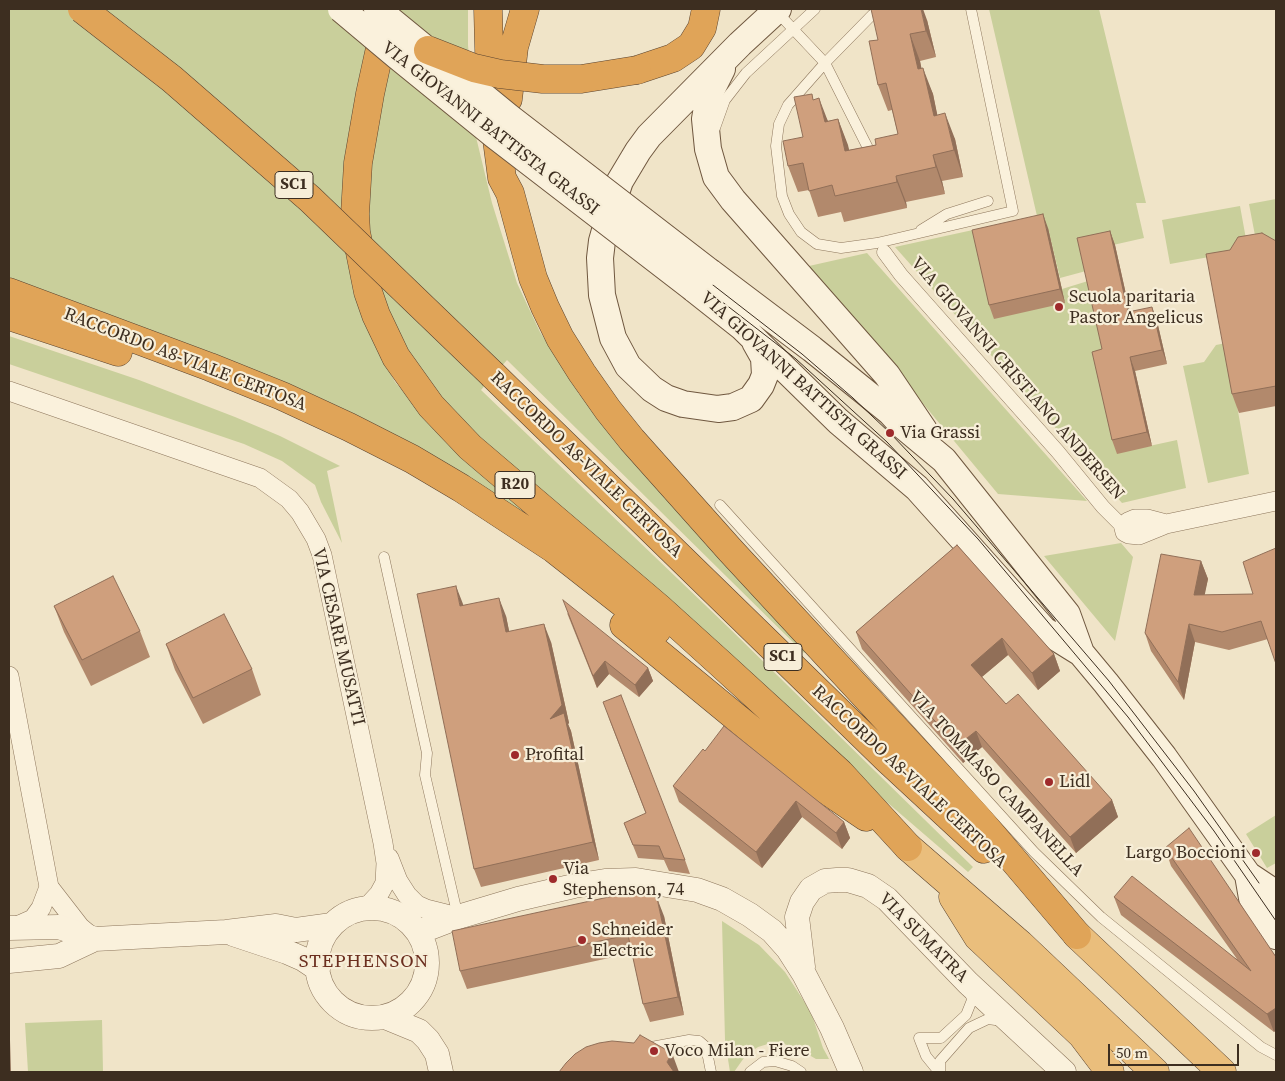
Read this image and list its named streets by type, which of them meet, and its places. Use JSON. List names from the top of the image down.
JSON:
{
  "streets": {
    "highway": ["SC1", "RACCORDO A8-VIALE CERTOSA", "R20"],
    "main road": ["VIA GIOVANNI BATTISTA GRASSI"],
    "street": ["VIA GIOVANNI CRISTIANO ANDERSEN", "VIA CESARE MUSATTI", "VIA SUMATRA"],
    "lane": ["VIA TOMMASO CAMPANELLA"]
  },
  "crossings": [
    ["RACCORDO A8-VIALE CERTOSA", "R20"]
  ],
  "districts": ["STEPHENSON"],
  "places": [
    "Scuola paritaria Pastor Angelicus",
    "Via Grassi",
    "Profital",
    "Lidl",
    "Largo Boccioni",
    "Via Stephenson, 74",
    "Schneider Electric",
    "Voco Milan - Fiere"
  ],
  "scale_bar": "50 m"
}
